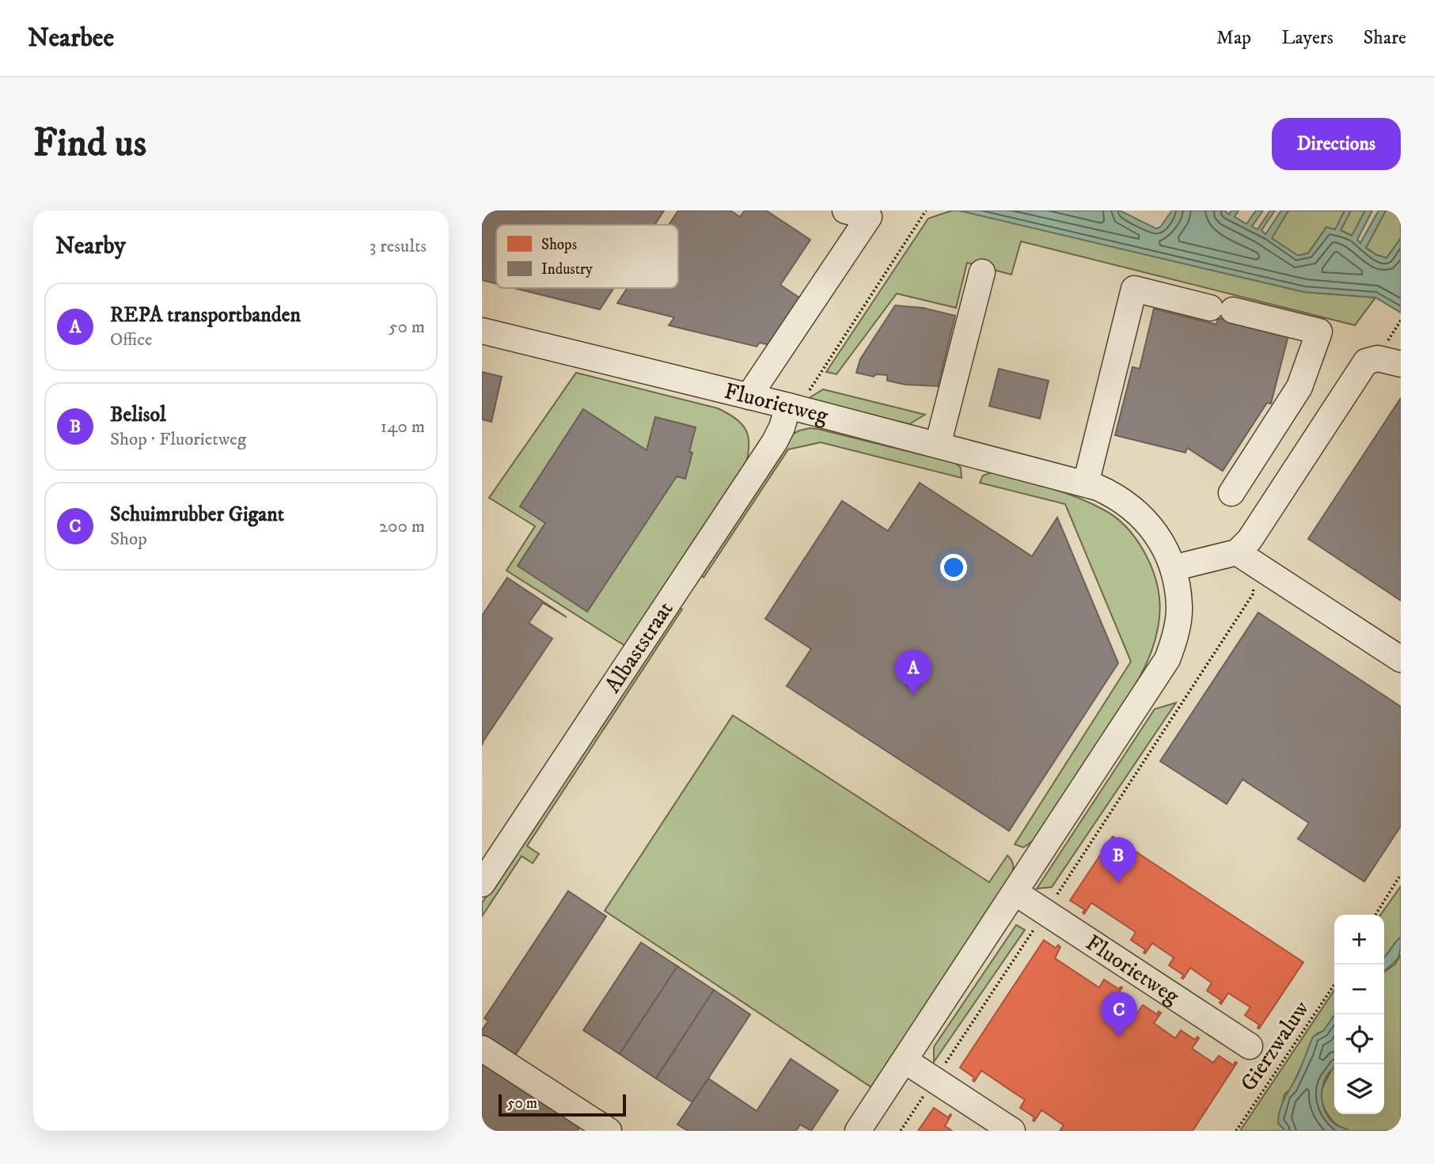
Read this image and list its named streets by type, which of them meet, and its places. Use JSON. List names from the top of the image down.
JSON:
{
  "streets": {
    "street": ["Fluorietweg", "Albaststraat"],
    "path": ["Gierzwaluw"]
  },
  "crossings": [
    ["Fluorietweg", "Albaststraat"]
  ],
  "legend": ["Shops", "Industry"],
  "scale_bar": "50 m",
  "page": {
    "header": "Nearbee",
    "nav": ["Map", "Layers", "Share"],
    "buttons": "Directions",
    "title": "Find us",
    "heading": ["Nearby", "3 results"],
    "list": [
      {
        "mark": "A",
        "name": "REPA transportbanden",
        "note": "Office",
        "value": "50 m"
      },
      {
        "mark": "B",
        "name": "Belisol",
        "note": "Shop · Fluorietweg",
        "value": "140 m"
      },
      {
        "mark": "C",
        "name": "Schuimrubber Gigant",
        "note": "Shop",
        "value": "200 m"
      }
    ],
    "pins": ["A", "B", "C"],
    "map_buttons": ["+", "−"],
    "scale": "50 m"
  }
}
